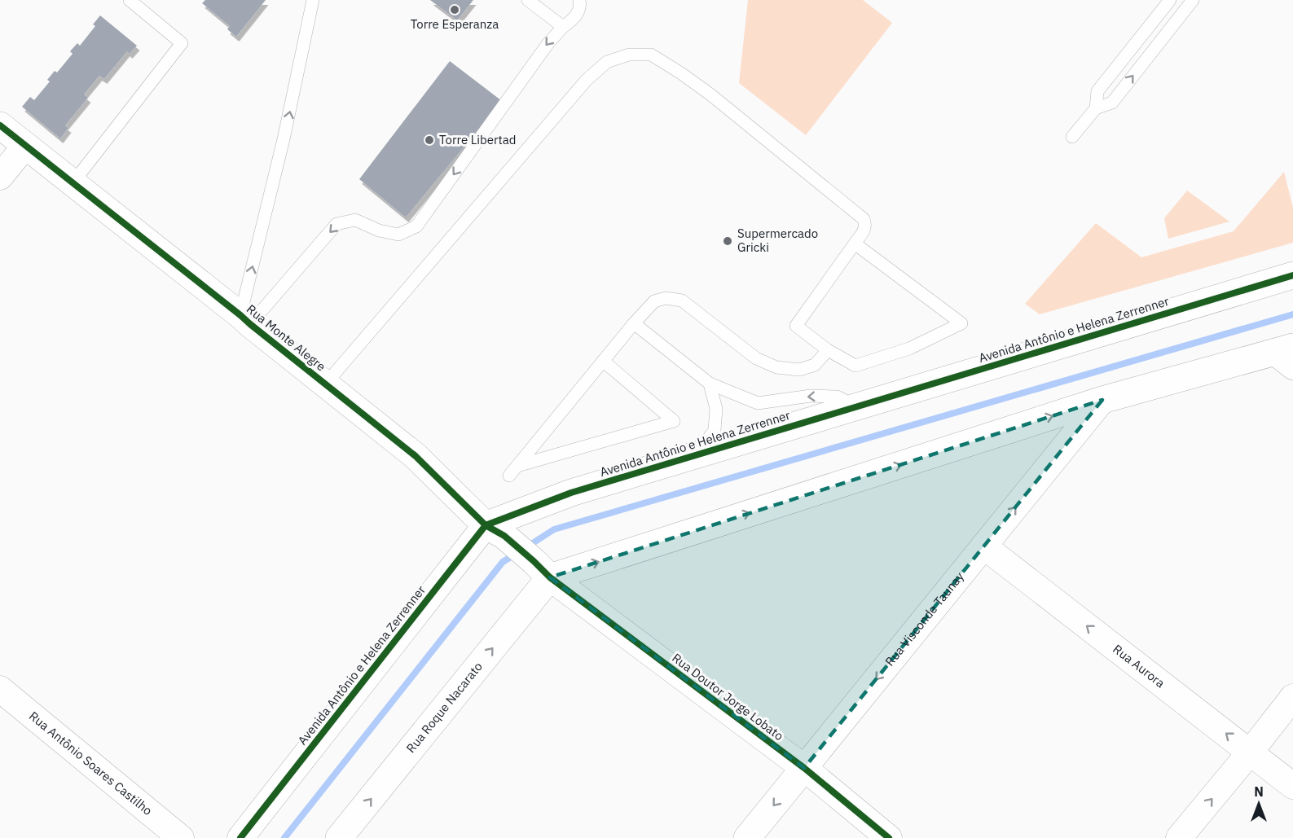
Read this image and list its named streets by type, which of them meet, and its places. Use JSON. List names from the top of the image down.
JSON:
{
  "streets": {
    "street": [
      "Avenida Antônio e Helena Zerrenner",
      "Rua Monte Alegre",
      "Rua Visconde Taunay",
      "Rua Aurora",
      "Rua Doutor Jorge Lobato",
      "Rua Roque Nacarato",
      "Rua Antônio Soares Castilho"
    ]
  },
  "crossings": [
    ["Avenida Antônio e Helena Zerrenner", "Rua Monte Alegre"],
    ["Rua Monte Alegre", "Rua Doutor Jorge Lobato"],
    ["Rua Monte Alegre", "Rua Roque Nacarato"],
    ["Rua Visconde Taunay", "Rua Aurora"],
    ["Rua Visconde Taunay", "Rua Doutor Jorge Lobato"],
    ["Rua Doutor Jorge Lobato", "Rua Roque Nacarato"]
  ],
  "one_way": ["Rua Aurora", "Rua Roque Nacarato"],
  "places": ["Torre Esperanza", "Torre Libertad", "Supermercado Gricki"],
  "north": "top"
}
